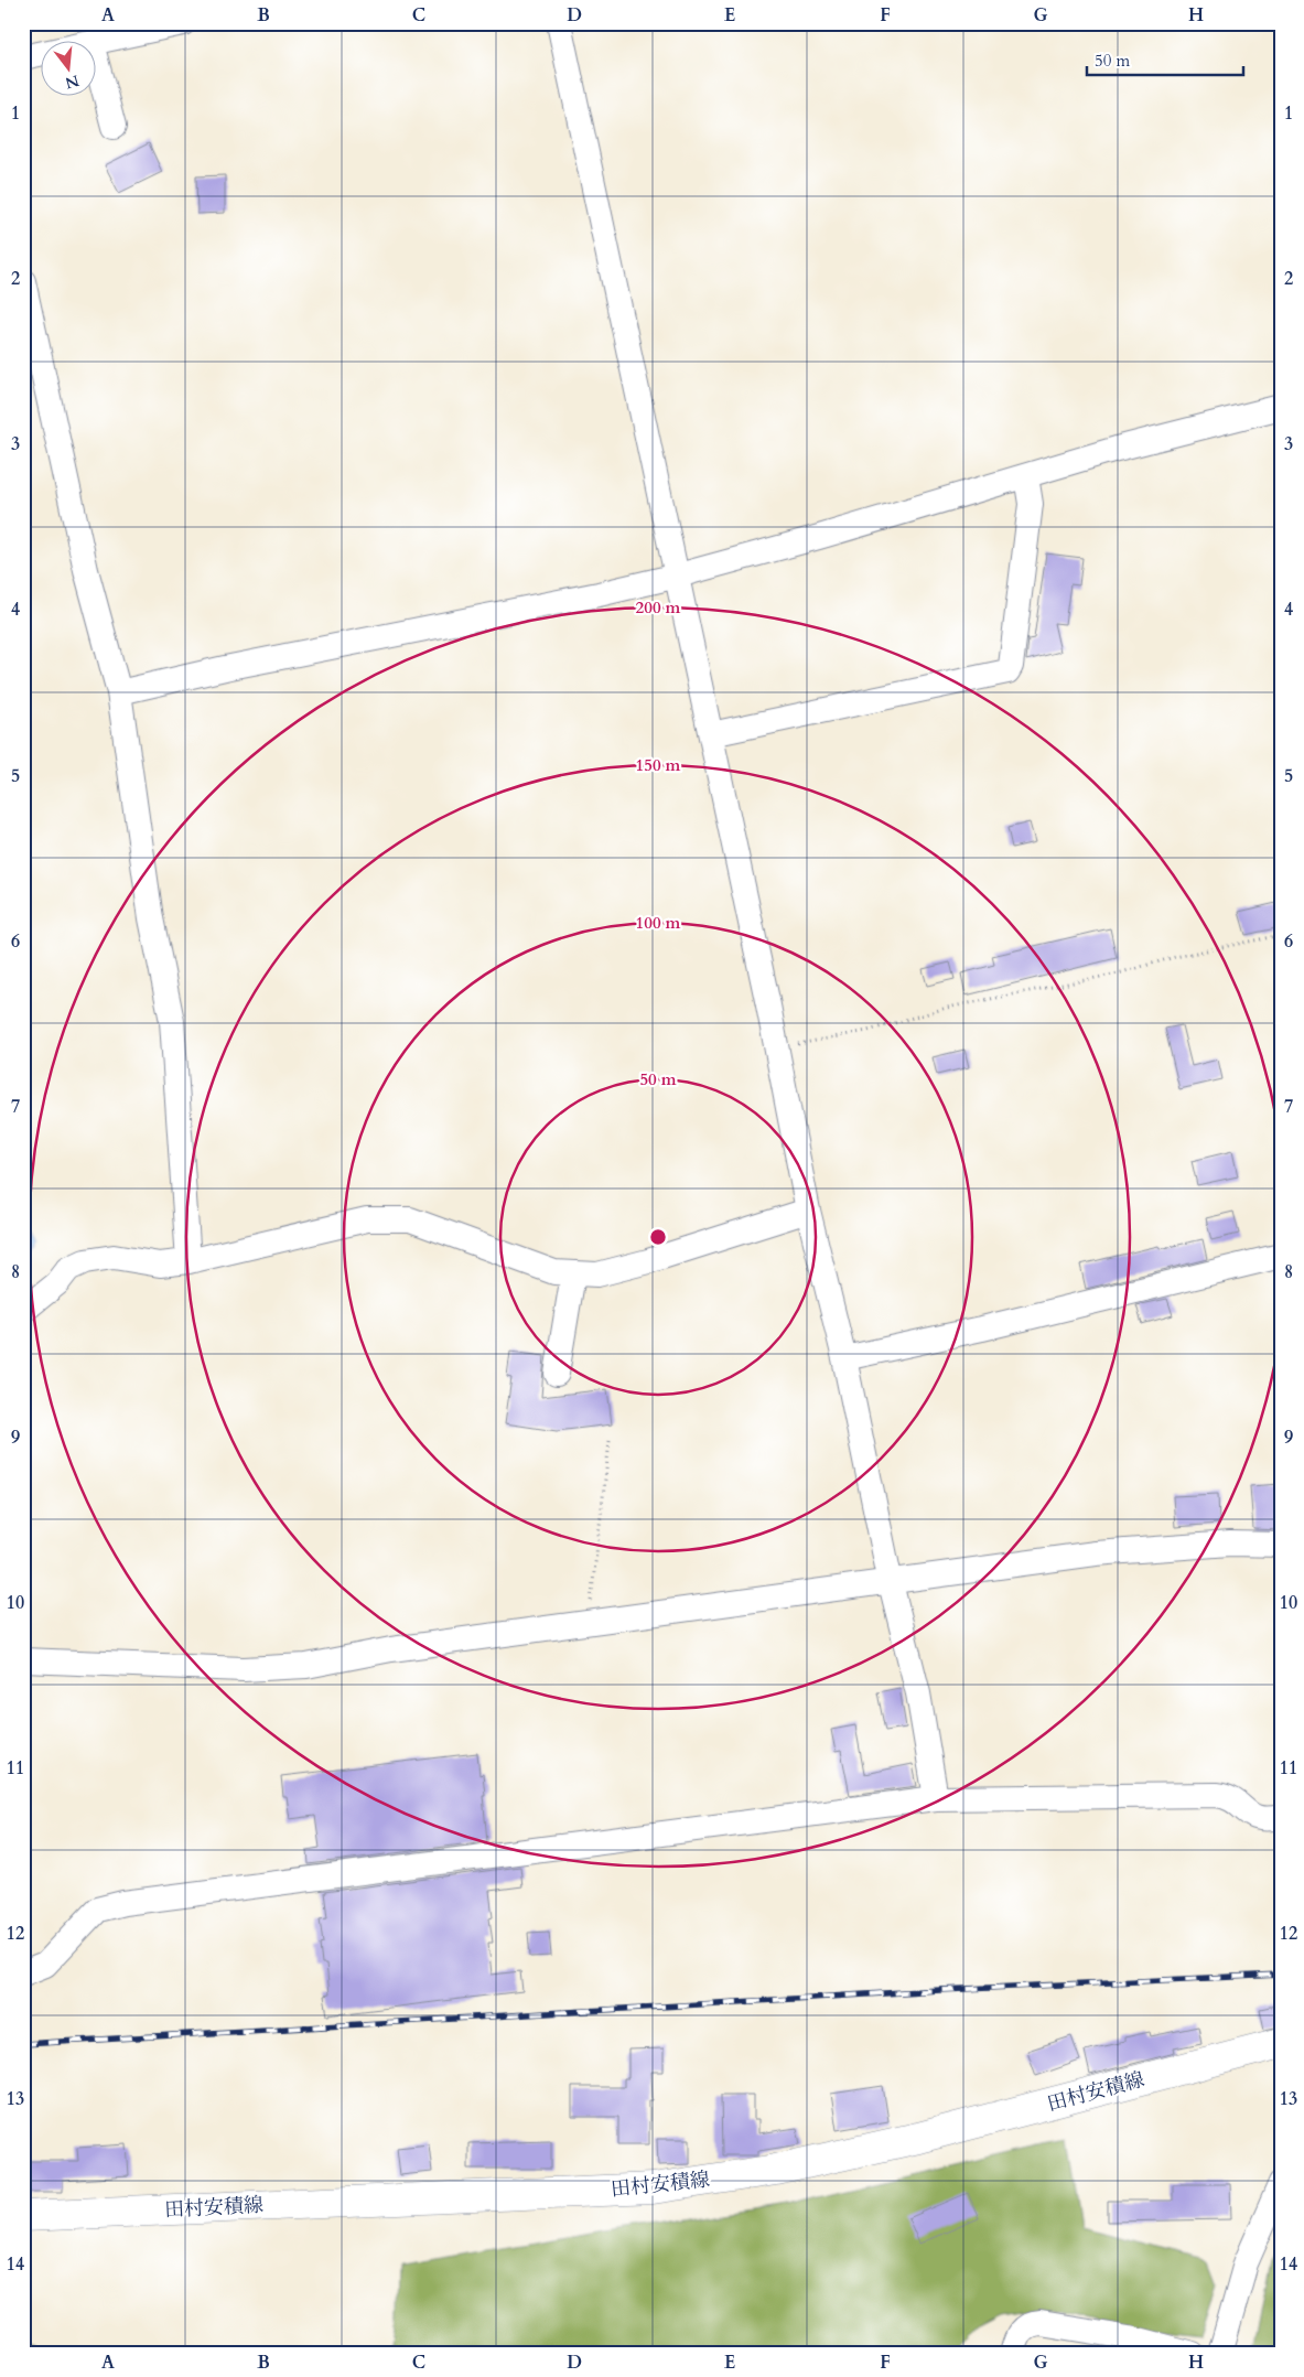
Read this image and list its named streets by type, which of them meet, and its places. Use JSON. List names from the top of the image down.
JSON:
{
  "streets": {
    "main road": ["田村安積線"]
  },
  "scale_bar": "50 m",
  "north": "bottom",
  "grid": {
    "columns": [
      "A",
      "B",
      "C",
      "D",
      "E",
      "F",
      "G",
      "H"
    ],
    "rows": [
      "1",
      "2",
      "3",
      "4",
      "5",
      "6",
      "7",
      "8",
      "9",
      "10",
      "11",
      "12",
      "13",
      "14"
    ]
  },
  "rings": [
    "200 m",
    "150 m",
    "100 m",
    "50 m"
  ]
}
